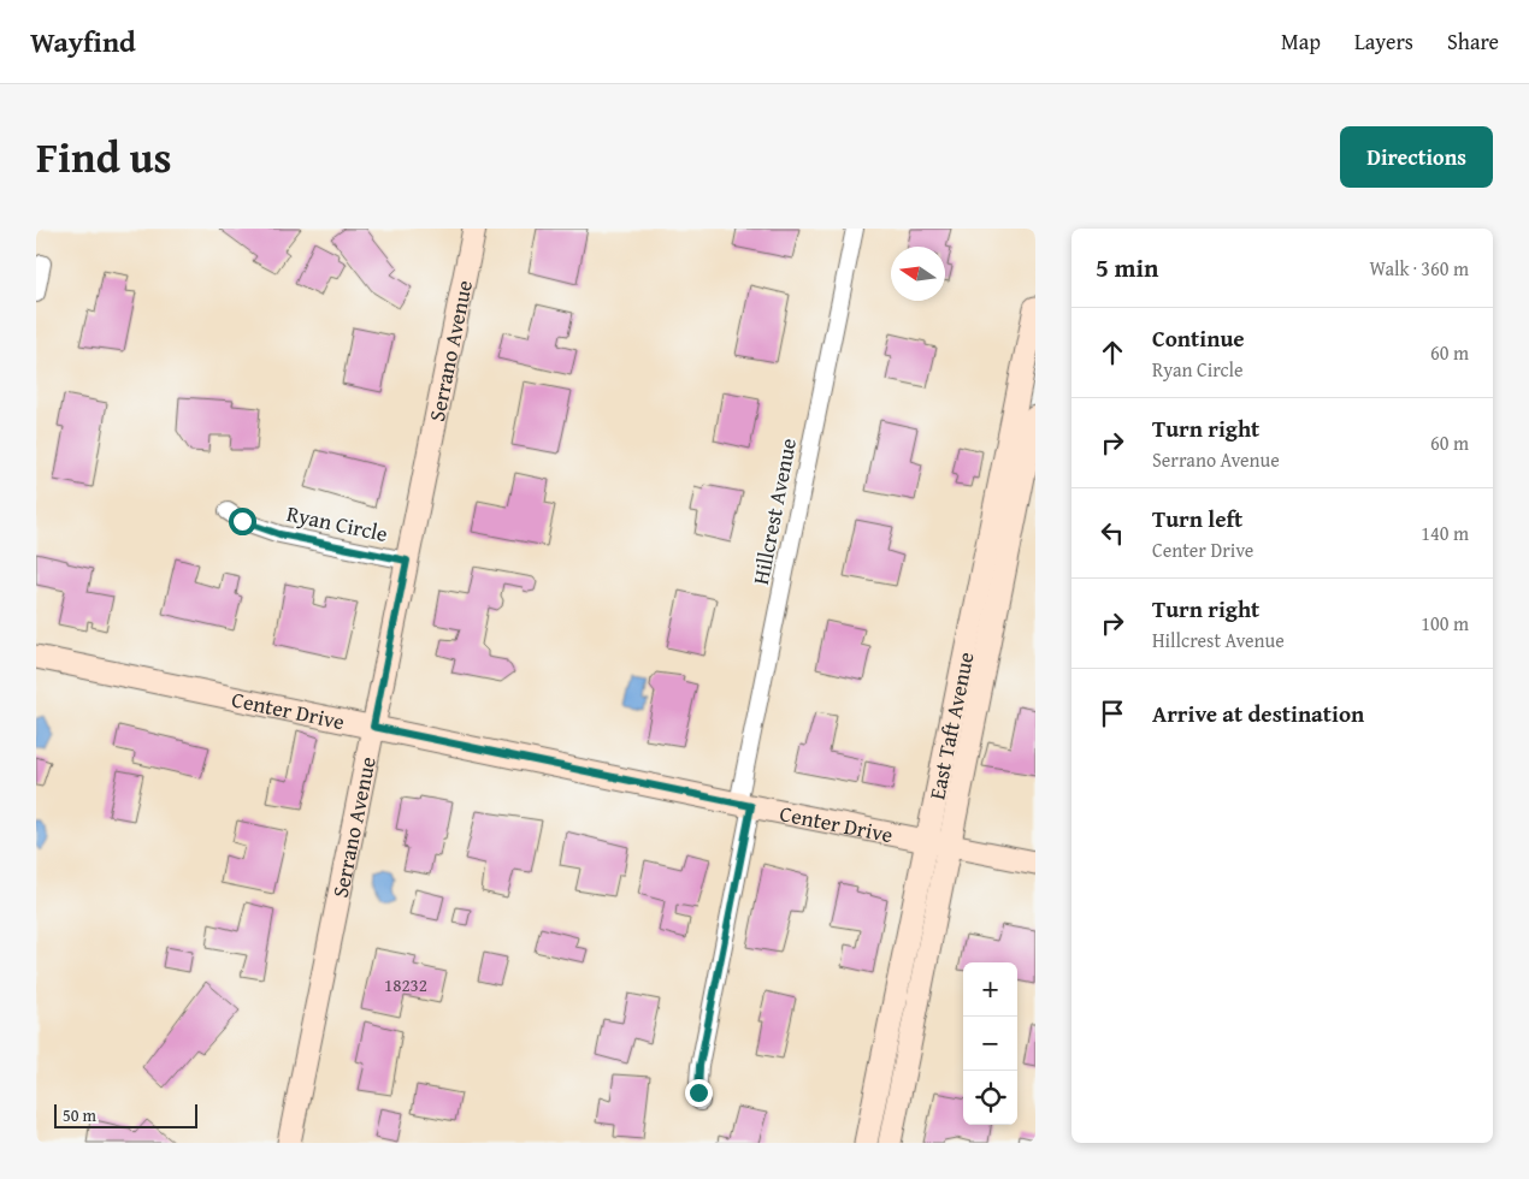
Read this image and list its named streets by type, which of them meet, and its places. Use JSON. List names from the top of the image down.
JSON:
{
  "streets": {
    "street": [
      "Serrano Avenue",
      "Hillcrest Avenue",
      "Ryan Circle",
      "Center Drive",
      "East Taft Avenue"
    ]
  },
  "crossings": [
    ["Serrano Avenue", "Ryan Circle"],
    ["Serrano Avenue", "Center Drive"],
    ["Hillcrest Avenue", "Center Drive"],
    ["Center Drive", "East Taft Avenue"]
  ],
  "house_numbers": ["18232"],
  "scale_bar": "50 m",
  "north": "left",
  "page": {
    "header": "Wayfind",
    "nav": ["Map", "Layers", "Share"],
    "title": "Find us",
    "buttons": "Directions",
    "heading": ["5 min", "Walk · 360 m"],
    "list": [
      ["Continue", "Ryan Circle", "60 m"],
      ["Turn right", "Serrano Avenue", "60 m"],
      ["Turn left", "Center Drive", "140 m"],
      ["Turn right", "Hillcrest Avenue", "100 m"],
      "Arrive at destination"
    ],
    "map_buttons": ["+", "−"],
    "scale": "50 m"
  }
}
